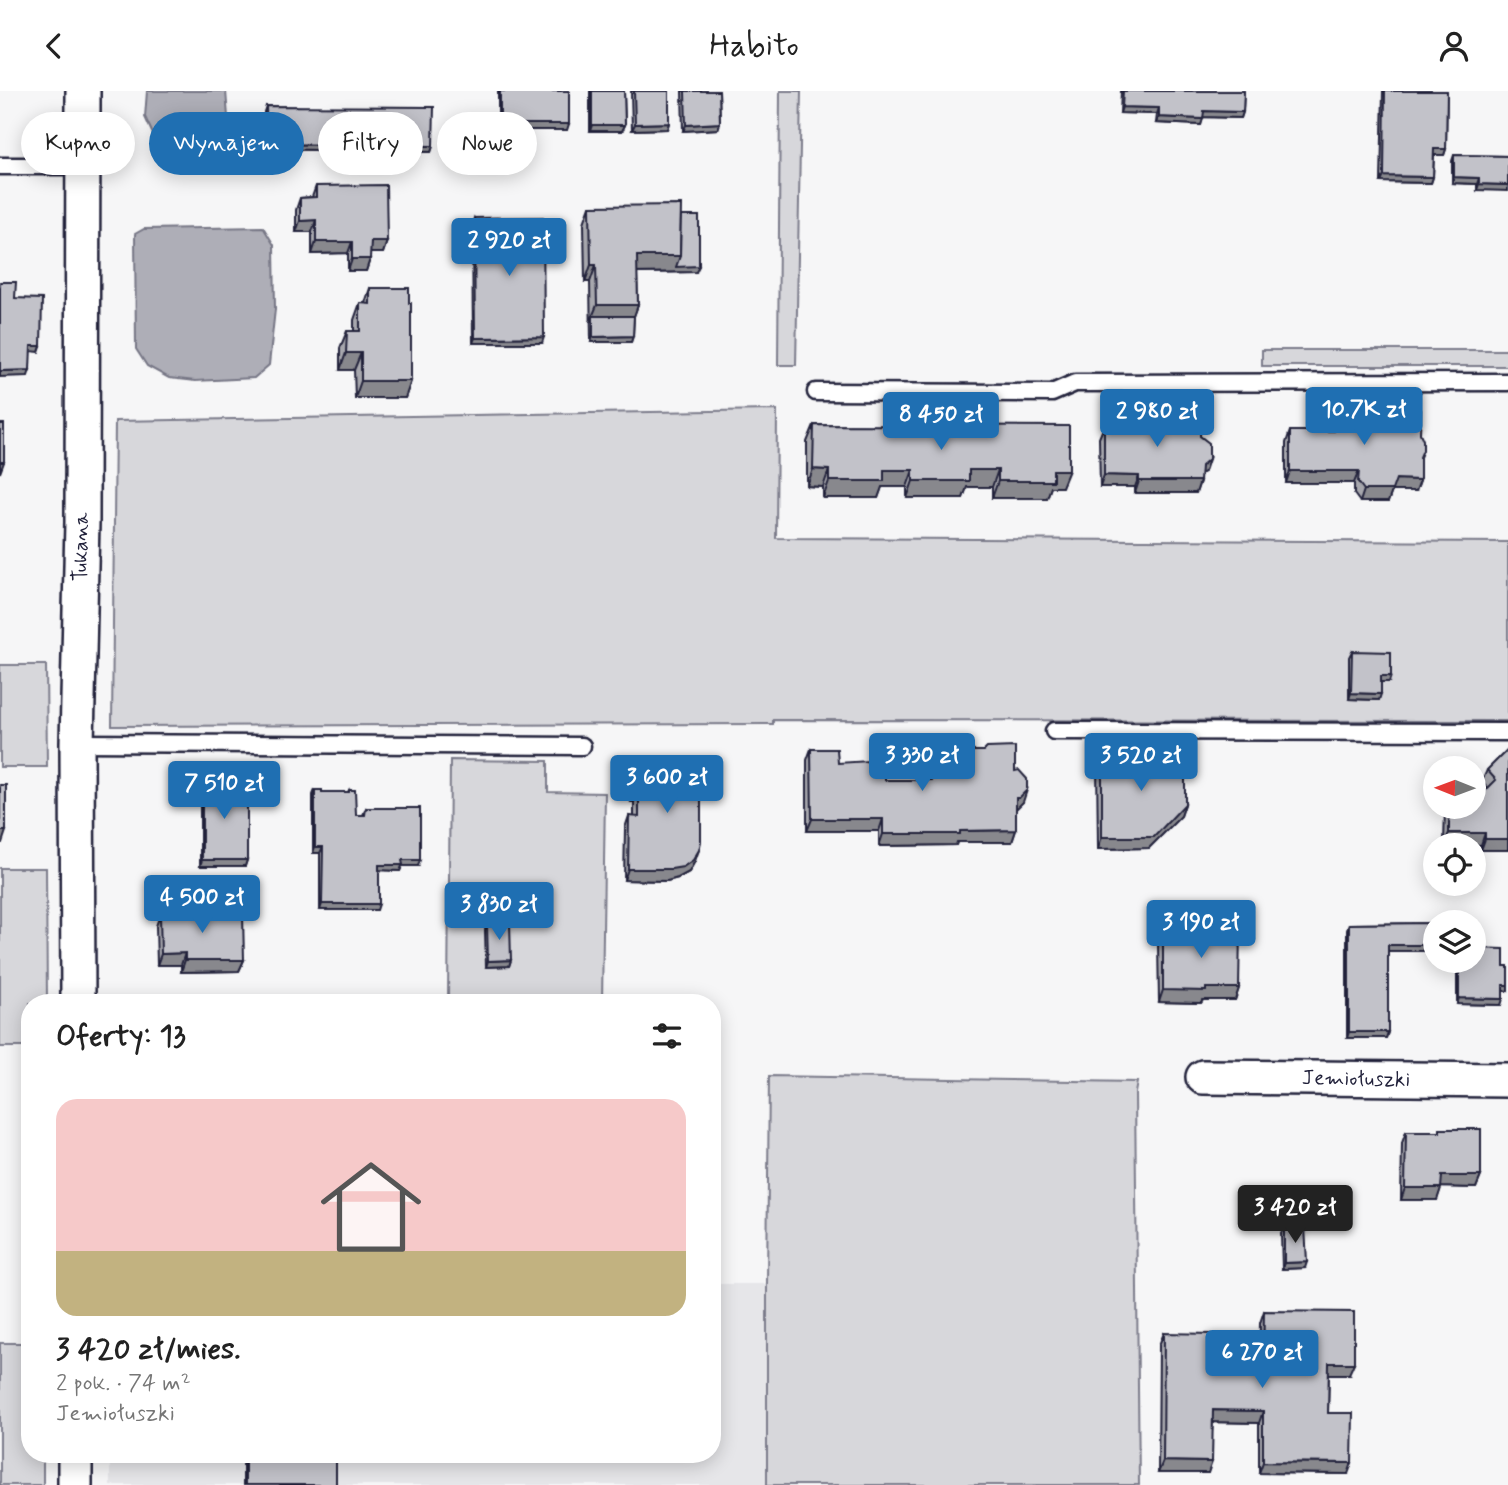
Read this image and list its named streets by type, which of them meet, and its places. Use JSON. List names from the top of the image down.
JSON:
{
  "streets": {
    "street": ["Tukana", "Jemiołuszki"]
  },
  "north": "left",
  "page": {
    "header": "Habito",
    "chip": [
      "Kupno",
      "Wynajem",
      "Filtry",
      "Nowe"
    ],
    "price": [
      "2 920 zł",
      "10.7K zł",
      "2 980 zł",
      "8 450 zł",
      "3 330 zł",
      "3 520 zł",
      "3 600 zł",
      "7 510 zł",
      "4 500 zł",
      "3 830 zł",
      "3 190 zł",
      "3 420 zł",
      "6 270 zł"
    ],
    "heading": "Oferty: 13",
    "list": [
      {
        "name": "3 420 zł/mies.",
        "note": "2 pok. · 74 m² · Jemiołuszki"
      }
    ]
  }
}
